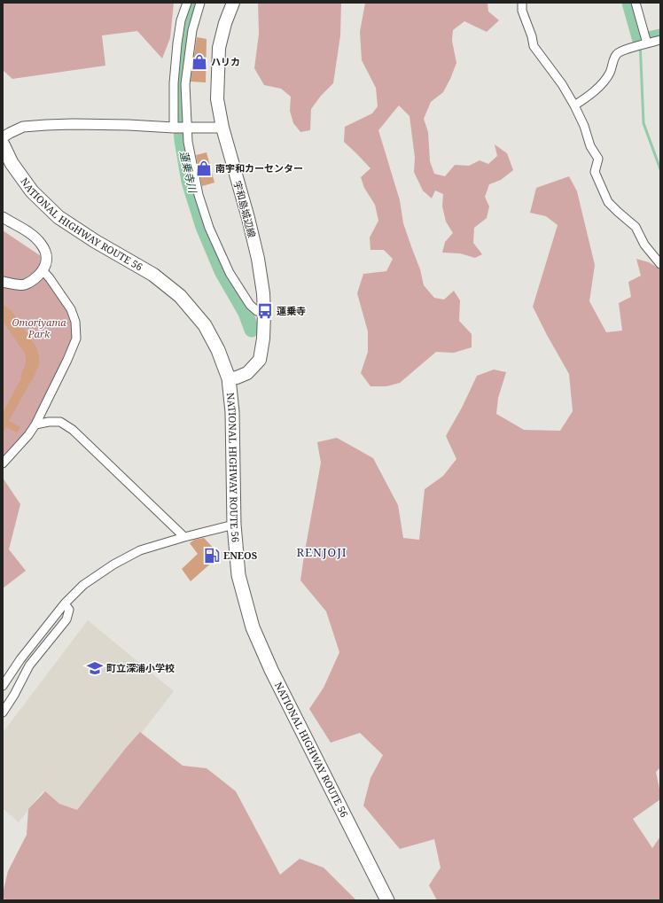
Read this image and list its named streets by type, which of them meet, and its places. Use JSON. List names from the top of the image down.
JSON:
{
  "streets": {
    "highway": ["NATIONAL HIGHWAY ROUTE 56"],
    "main road": ["宇和島城辺線"]
  },
  "crossings": [
    ["宇和島城辺線", "NATIONAL HIGHWAY ROUTE 56"]
  ],
  "districts": ["RENJOJI"],
  "water": ["蓮乗寺川"],
  "parks": ["Omoriyama Park"],
  "places": {
    "shop": ["ハリカ", "南宇和カーセンター"],
    "bus stop": ["蓮乗寺"],
    "fuel station": ["ENEOS"],
    "school or university": ["町立深浦小学校"]
  }
}
